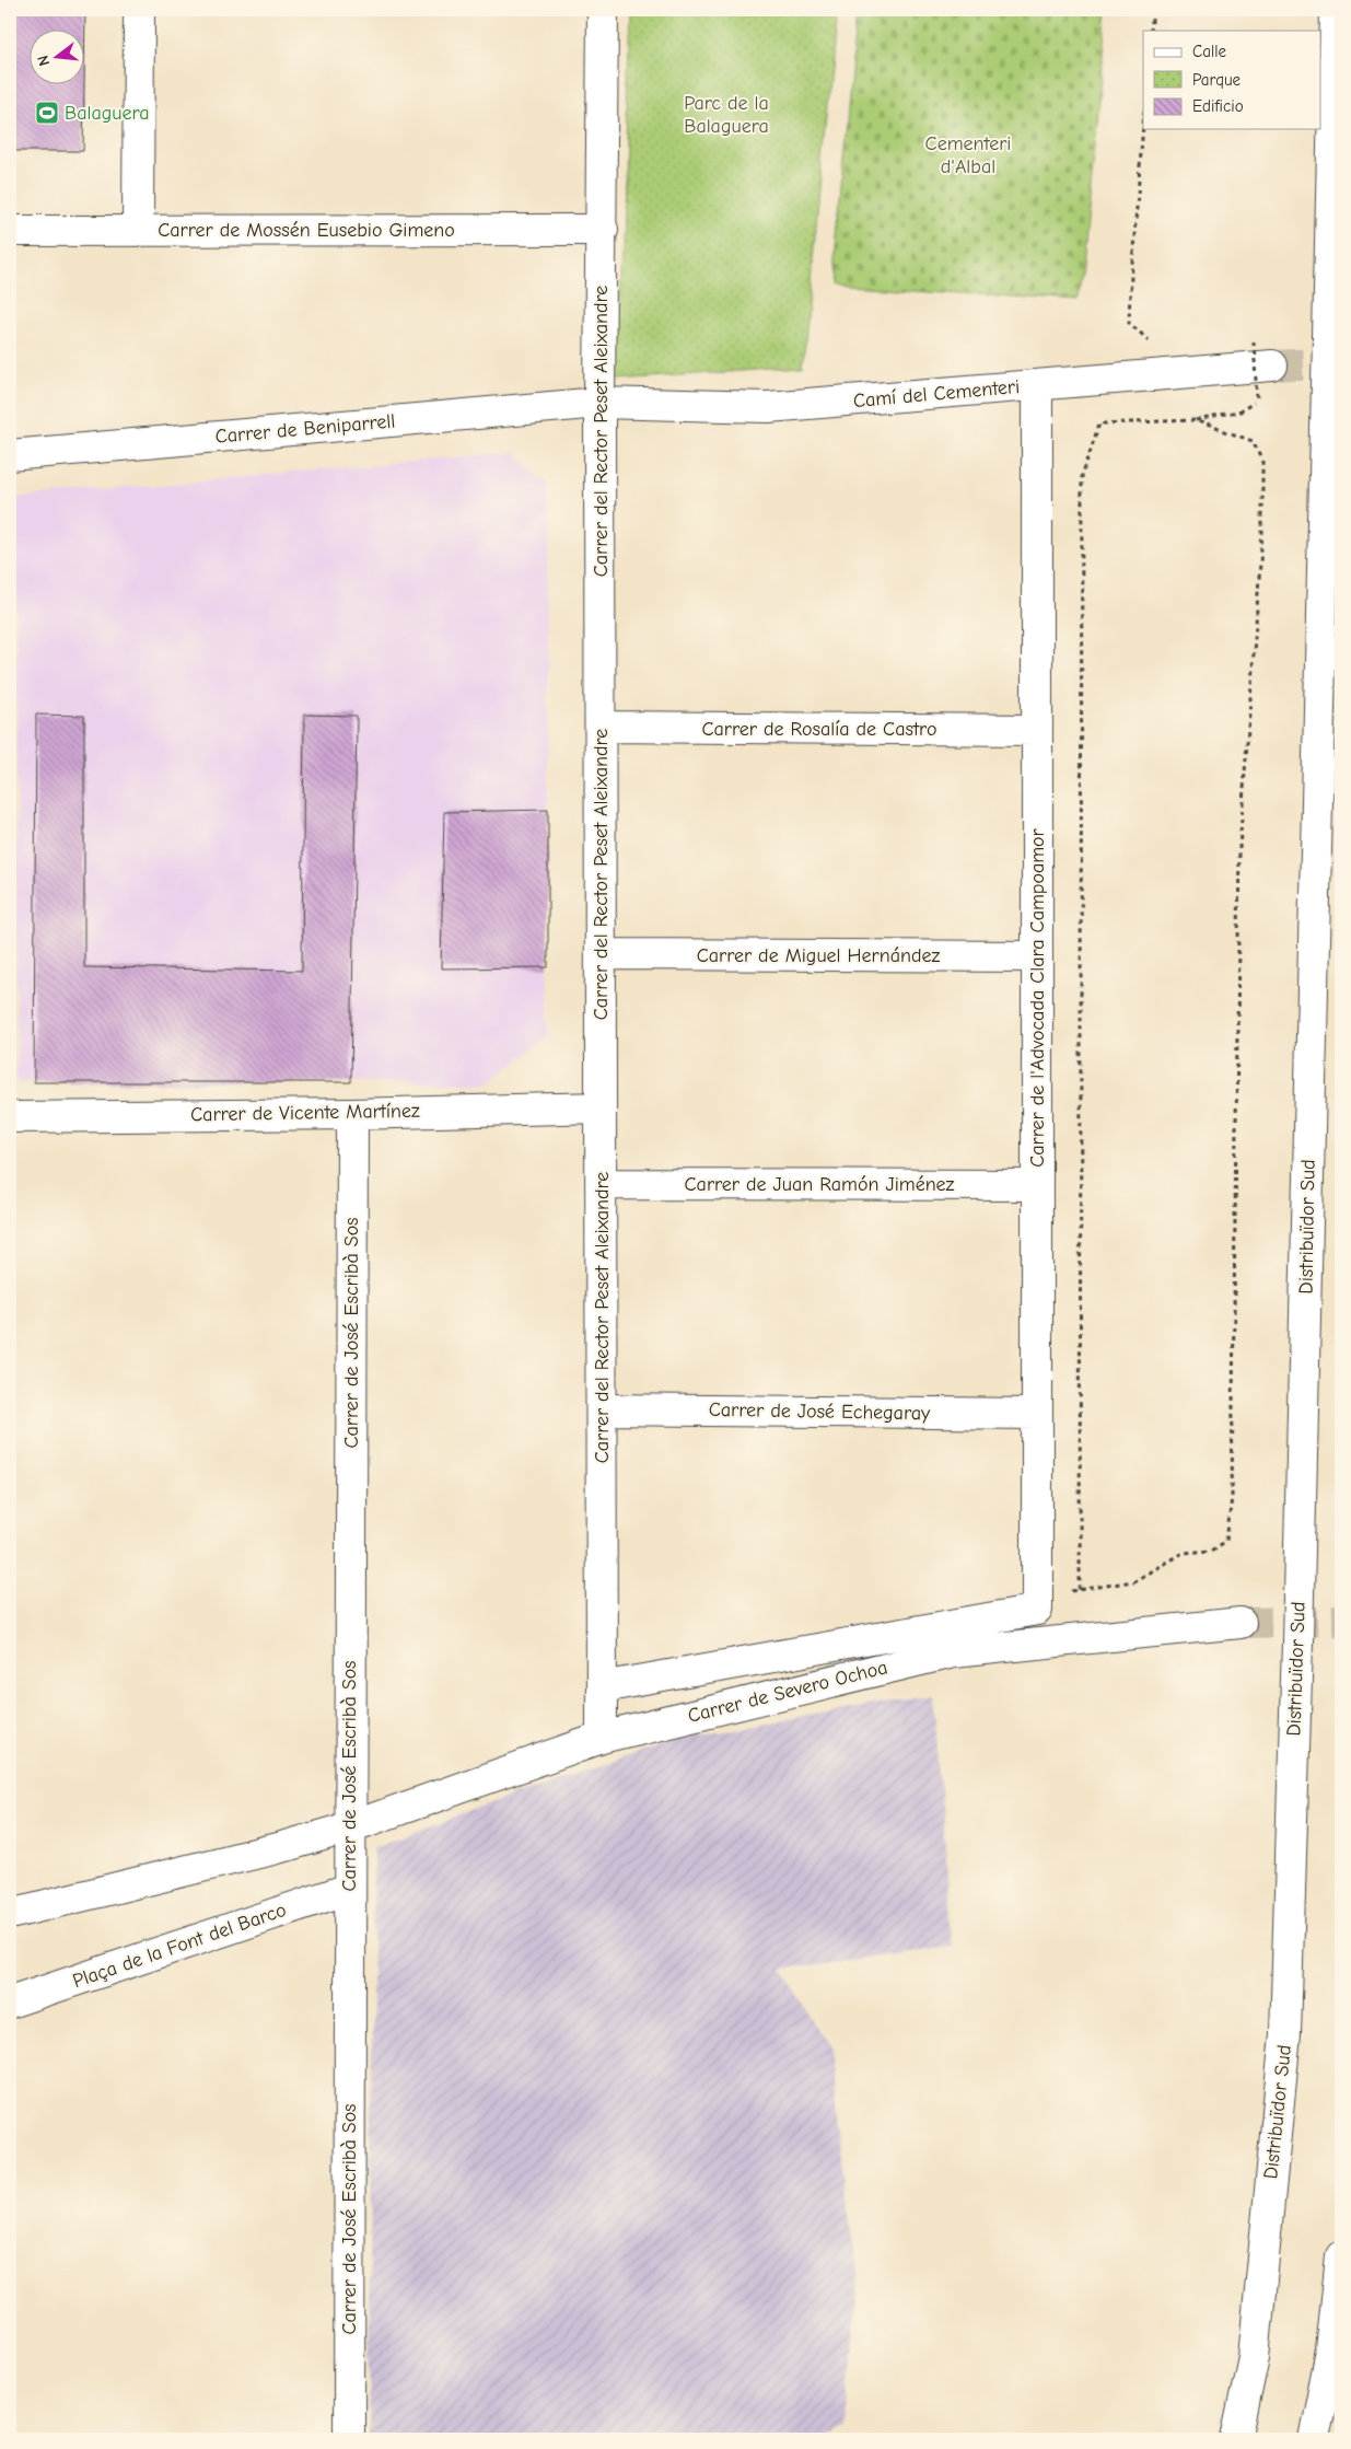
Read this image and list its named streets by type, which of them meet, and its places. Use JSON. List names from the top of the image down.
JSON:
{
  "streets": {
    "main road": [
      "Carrer de Mossén Eusebio Gimeno",
      "Camí del Cementeri",
      "Carrer de Beniparrell",
      "Carrer del Rector Peset Aleixandre",
      "Carrer de Rosalía de Castro",
      "Carrer de Miguel Hernández",
      "Carrer de l'Advocada Clara Campoamor",
      "Carrer de Vicente Martínez",
      "Carrer de Juan Ramón Jiménez",
      "Distribuïdor Sud",
      "Carrer de José Escribà Sos",
      "Carrer de José Echegaray",
      "Carrer de Severo Ochoa",
      "Plaça de la Font del Barco"
    ]
  },
  "crossings": [
    ["Carrer de Mossén Eusebio Gimeno", "Carrer del Rector Peset Aleixandre"],
    ["Camí del Cementeri", "Carrer de Beniparrell"],
    ["Camí del Cementeri", "Carrer del Rector Peset Aleixandre"],
    ["Camí del Cementeri", "Carrer de l'Advocada Clara Campoamor"],
    ["Carrer de Beniparrell", "Carrer del Rector Peset Aleixandre"],
    ["Carrer del Rector Peset Aleixandre", "Carrer de Rosalía de Castro"],
    ["Carrer del Rector Peset Aleixandre", "Carrer de Miguel Hernández"],
    ["Carrer del Rector Peset Aleixandre", "Carrer de Vicente Martínez"],
    ["Carrer del Rector Peset Aleixandre", "Carrer de Juan Ramón Jiménez"],
    ["Carrer del Rector Peset Aleixandre", "Carrer de José Echegaray"],
    ["Carrer del Rector Peset Aleixandre", "Carrer de Severo Ochoa"],
    ["Carrer de Rosalía de Castro", "Carrer de l'Advocada Clara Campoamor"],
    ["Carrer de Miguel Hernández", "Carrer de l'Advocada Clara Campoamor"],
    ["Carrer de l'Advocada Clara Campoamor", "Carrer de Juan Ramón Jiménez"],
    ["Carrer de l'Advocada Clara Campoamor", "Carrer de José Echegaray"],
    ["Carrer de l'Advocada Clara Campoamor", "Carrer de Severo Ochoa"],
    ["Carrer de Vicente Martínez", "Carrer de José Escribà Sos"],
    ["Carrer de José Escribà Sos", "Carrer de Severo Ochoa"],
    ["Carrer de José Escribà Sos", "Plaça de la Font del Barco"]
  ],
  "parks": ["Parc de la Balaguera", "Cementeri d'Albal"],
  "places": {
    "sports": ["Balaguera"]
  },
  "legend": ["Calle", "Parque", "Edificio"],
  "north": "left"
}
